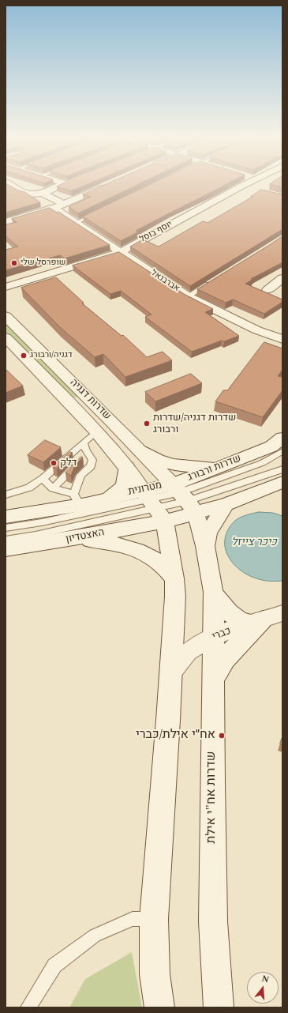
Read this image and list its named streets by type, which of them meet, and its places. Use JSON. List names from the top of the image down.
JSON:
{
  "streets": {
    "main road": [
      "שדרות דגניה",
      "שדרות ורבורג",
      "האצטדיון",
      "שדרות אח\"י אילת"
    ],
    "street": ["יוסף בוסל", "אברבנאל", "כברי"],
    "lane": ["מטרונית"]
  },
  "crossings": [
    ["יוסף בוסל", "אברבנאל"],
    ["שדרות דגניה", "שדרות ורבורג"],
    ["שדרות דגניה", "מטרונית"],
    ["שדרות דגניה", "האצטדיון"],
    ["שדרות דגניה", "שדרות אח\"י אילת"],
    ["שדרות ורבורג", "מטרונית"],
    ["שדרות ורבורג", "האצטדיון"],
    ["שדרות ורבורג", "שדרות אח\"י אילת"],
    ["מטרונית", "האצטדיון"],
    ["כברי", "שדרות אח\"י אילת"]
  ],
  "water": ["כיכר צייזל"],
  "places": [
    "שופרסל שלי",
    "דגניה/ורבורג",
    "שדרות דגניה/שדרות ורבורג",
    "דלק",
    "אח״י אילת/כברי"
  ],
  "north": "top"
}
